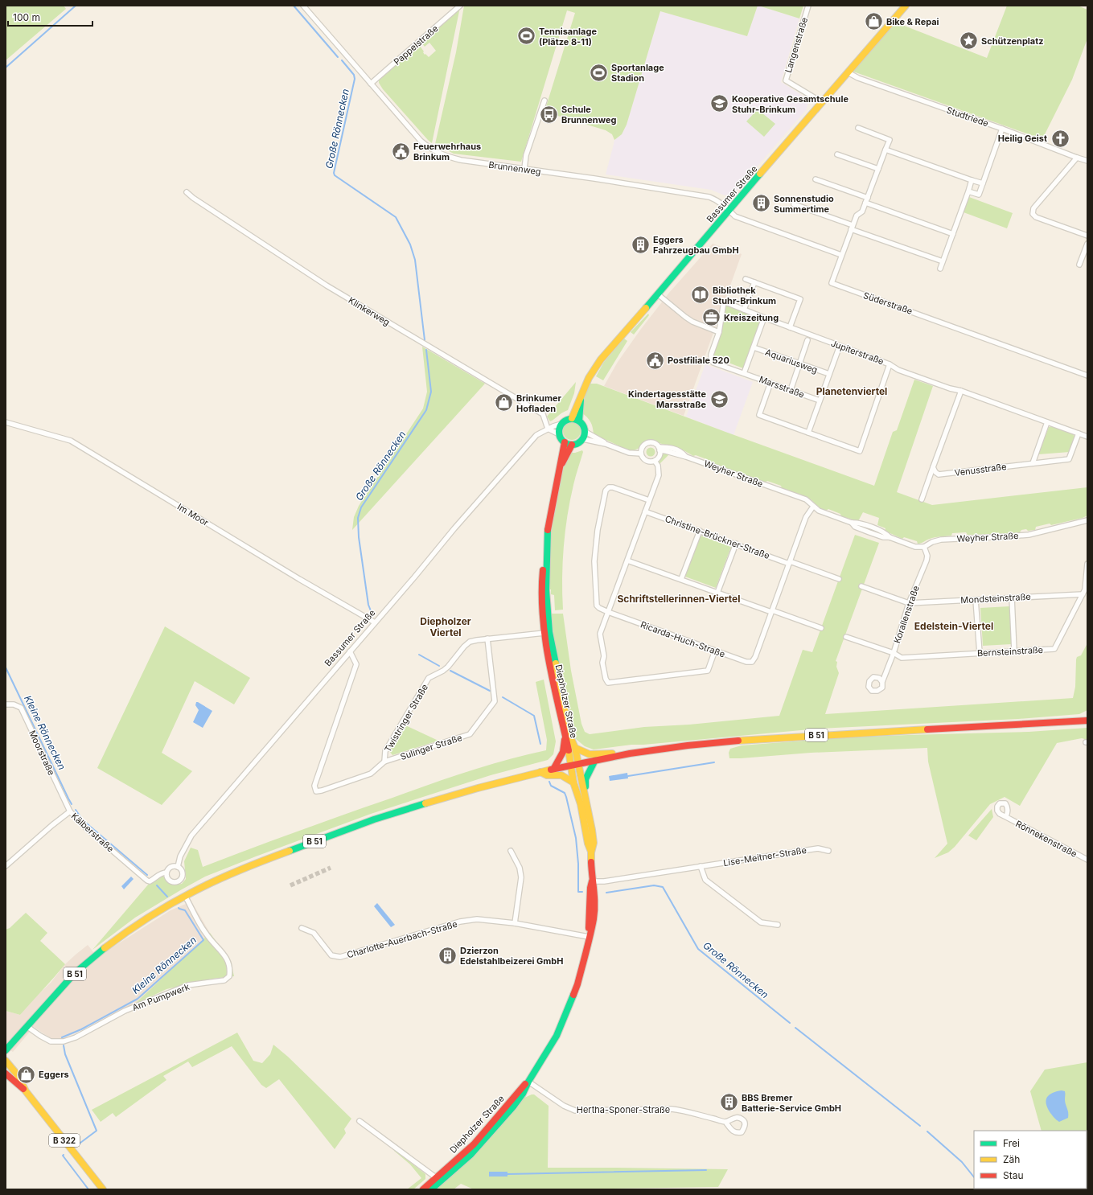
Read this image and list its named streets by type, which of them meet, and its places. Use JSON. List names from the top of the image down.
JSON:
{
  "streets": {
    "street": [
      "Pappelstraße",
      "Langenstraße",
      "Studtriede",
      "Brunnenweg",
      "Bassumer Straße",
      "Süderstraße",
      "Klinkerweg",
      "Jupiterstraße",
      "Aquariusweg",
      "Marsstraße",
      "Venusstraße",
      "Weyher Straße",
      "Im Moor",
      "Christine-Brückner-Straße",
      "Mondsteinstraße",
      "Korallenstraße",
      "Ricarda-Huch-Straße",
      "Bernsteinstraße",
      "Diepholzer Straße",
      "Twistringer Straße",
      "B 51",
      "Sulinger Straße",
      "Moorstraße",
      "Kälberstraße",
      "Rönnekenstraße",
      "Lise-Meitner-Straße",
      "Charlotte-Auerbach-Straße",
      "Am Pumpwerk",
      "Hertha-Sponer-Straße",
      "B 322"
    ]
  },
  "crossings": [
    ["Pappelstraße", "Brunnenweg"],
    ["Langenstraße", "Bassumer Straße"],
    ["Studtriede", "Bassumer Straße"],
    ["Brunnenweg", "Bassumer Straße"],
    ["Bassumer Straße", "Klinkerweg"],
    ["Bassumer Straße", "Im Moor"],
    ["Bassumer Straße", "Diepholzer Straße"],
    ["Bassumer Straße", "Twistringer Straße"],
    ["Bassumer Straße", "Kälberstraße"],
    ["Jupiterstraße", "Marsstraße"],
    ["Jupiterstraße", "Venusstraße"],
    ["Weyher Straße", "Korallenstraße"],
    ["Weyher Straße", "Ricarda-Huch-Straße"],
    ["Christine-Brückner-Straße", "Ricarda-Huch-Straße"],
    ["Mondsteinstraße", "Korallenstraße"],
    ["Mondsteinstraße", "Bernsteinstraße"],
    ["Korallenstraße", "Bernsteinstraße"],
    ["Diepholzer Straße", "Twistringer Straße"],
    ["Diepholzer Straße", "B 51"],
    ["Diepholzer Straße", "Lise-Meitner-Straße"],
    ["Diepholzer Straße", "Charlotte-Auerbach-Straße"],
    ["Diepholzer Straße", "Hertha-Sponer-Straße"],
    ["Twistringer Straße", "Sulinger Straße"],
    ["B 51", "Am Pumpwerk"],
    ["Moorstraße", "Kälberstraße"]
  ],
  "districts": [
    "Planetenviertel",
    "Schriftstellerinnen-Viertel",
    "Diepholzer Viertel",
    "Edelstein-Viertel"
  ],
  "water": ["Große Rönnecken", "Kleine Rönnecken"],
  "places": {
    "shop": ["Bike & Repai", "Brinkumer Hofladen", "Eggers"],
    "sports": ["Tennisanlage (Plätze 8-11)", "Sportanlage Stadion"],
    "place": ["Schützenplatz"],
    "school or university": ["Kooperative Gesamtschule Stuhr-Brinkum", "Kindertagesstätte Marsstraße"],
    "bus stop": ["Schule Brunnenweg"],
    "church": ["Heilig Geist"],
    "public building": ["Feuerwehrhaus Brinkum", "Postfiliale 520"],
    "building": [
      "Sonnenstudio Summertime",
      "Eggers Fahrzeugbau GmbH",
      "Dzierzon Edelstahlbeizerei GmbH",
      "BBS Bremer Batterie-Service GmbH"
    ],
    "library": ["Bibliothek Stuhr-Brinkum"],
    "office": ["Kreiszeitung"]
  },
  "legend": ["Frei", "Zäh", "Stau"],
  "scale_bar": "100 m"
}
